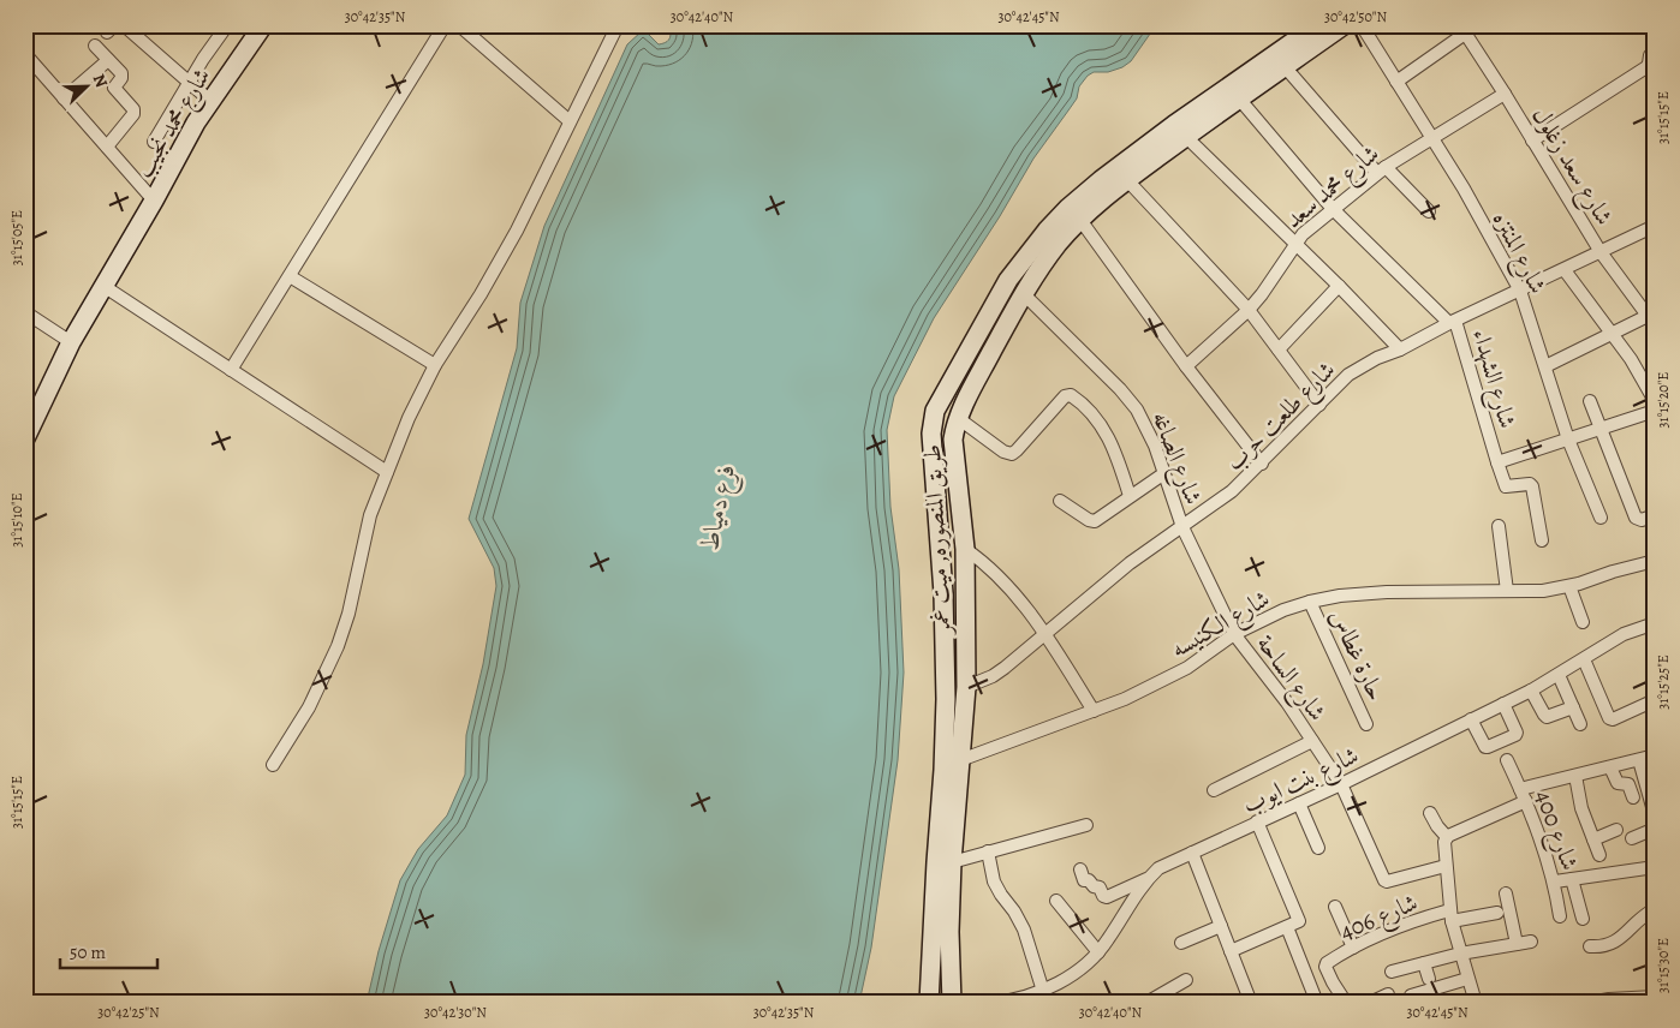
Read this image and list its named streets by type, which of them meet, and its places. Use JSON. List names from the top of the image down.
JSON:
{
  "streets": {
    "main road": ["شارع محمد نجيب", "طريق المنصوره, ميت غمر"],
    "street": [
      "شارع سعد زغلول",
      "شارع محمد سعد",
      "شارع المنتزه",
      "شارع الشهداء",
      "شارع طلعت حرب",
      "شارع الصاغه",
      "شارع الكنيسه",
      "حارة غطاس",
      "شارع الساحة",
      "شارع بنت ايوب",
      "شارع 400",
      "شارع 406"
    ]
  },
  "crossings": [
    ["شارع سعد زغلول", "شارع محمد سعد"],
    ["شارع سعد زغلول", "شارع طلعت حرب"],
    ["شارع محمد سعد", "شارع المنتزه"],
    ["شارع المنتزه", "شارع الشهداء"],
    ["شارع المنتزه", "شارع طلعت حرب"],
    ["شارع الشهداء", "شارع طلعت حرب"],
    ["شارع طلعت حرب", "شارع الصاغه"],
    ["شارع طلعت حرب", "طريق المنصوره, ميت غمر"],
    ["شارع الصاغه", "طريق المنصوره, ميت غمر"],
    ["شارع الصاغه", "شارع الكنيسه"],
    ["شارع الصاغه", "شارع الساحة"],
    ["طريق المنصوره, ميت غمر", "شارع الكنيسه"],
    ["شارع الكنيسه", "حارة غطاس"],
    ["شارع الكنيسه", "شارع الساحة"],
    ["شارع الساحة", "شارع بنت ايوب"]
  ],
  "water": ["فرع دمياط"],
  "scale_bar": "50 m",
  "north": "top right",
  "coordinates": [
    "30°42'35\"N",
    "30°42'40\"N",
    "30°42'45\"N",
    "30°42'50\"N",
    "31°15'15\"E",
    "31°15'05\"E",
    "31°15'20\"E",
    "31°15'10\"E",
    "31°15'25\"E",
    "31°15'30\"E",
    "30°42'25\"N",
    "30°42'30\"N"
  ]
}
